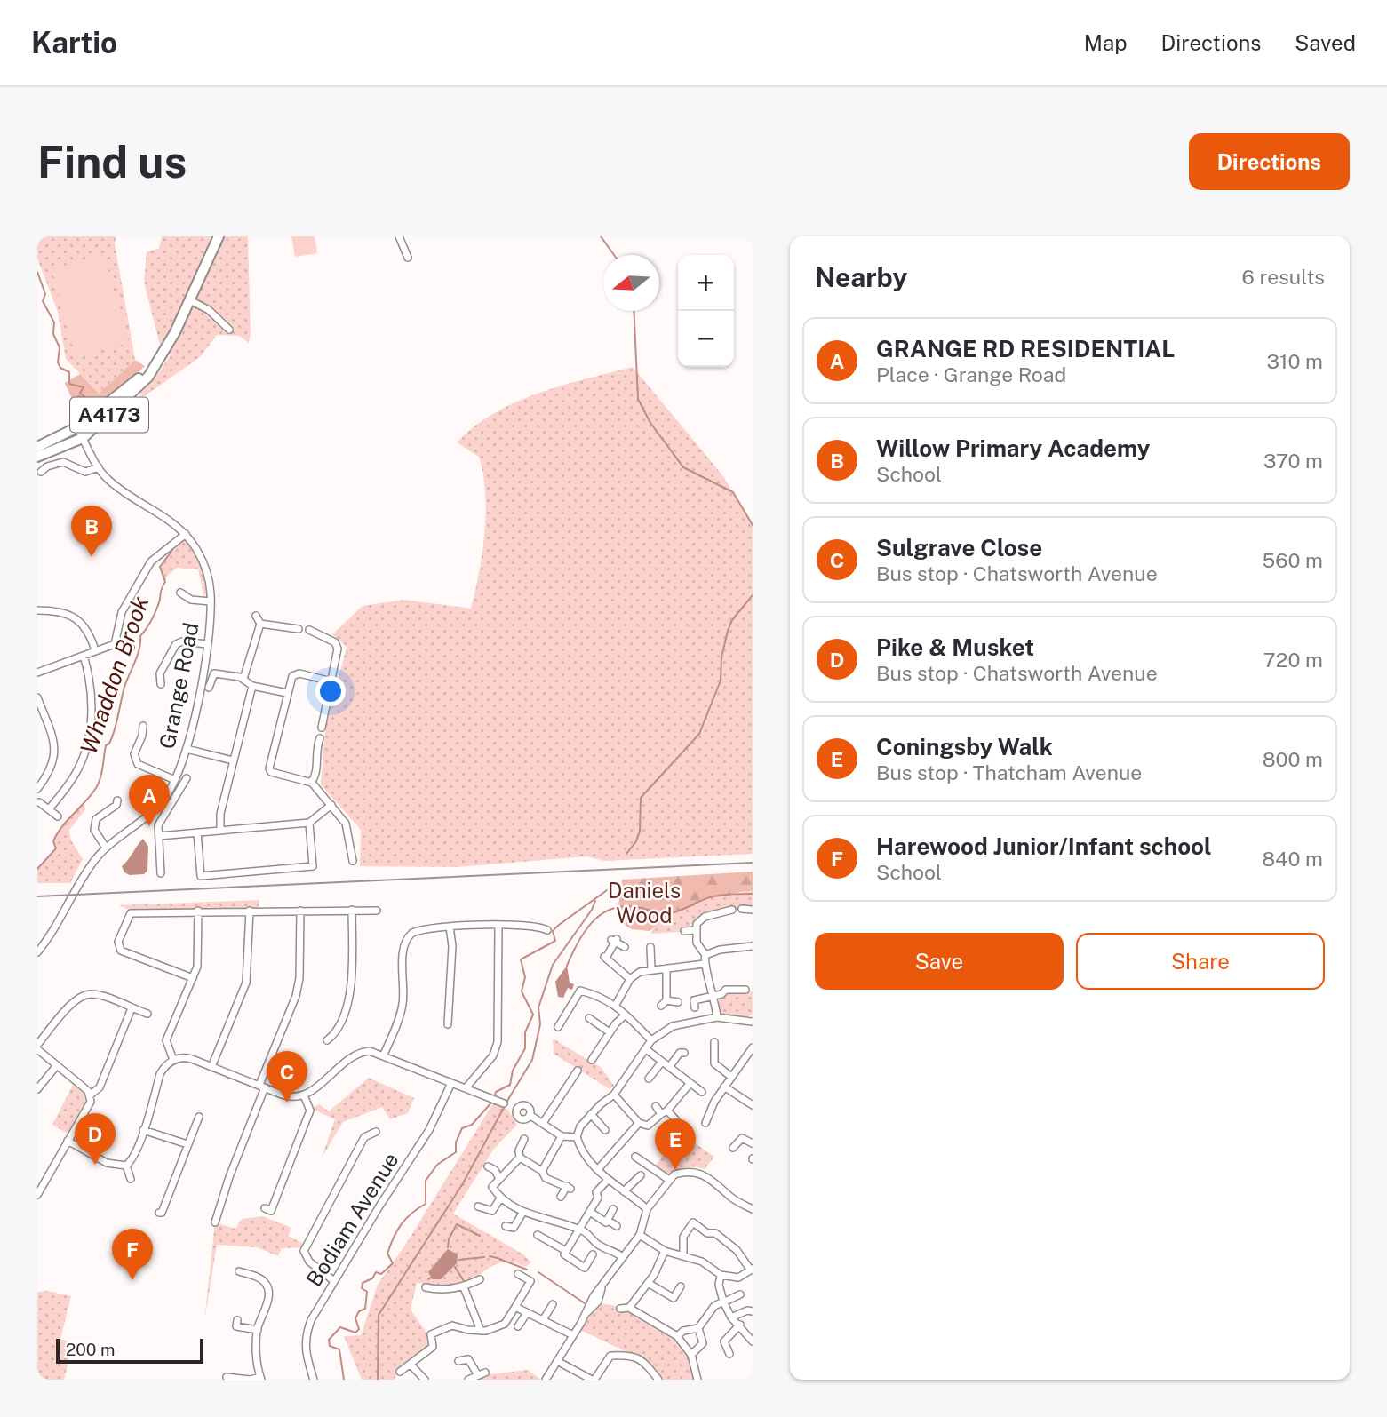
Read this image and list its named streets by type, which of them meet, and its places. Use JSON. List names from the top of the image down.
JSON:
{
  "streets": {
    "main road": ["A4173"],
    "street": ["Grange Road", "Bodiam Avenue"]
  },
  "crossings": [
    ["A4173", "Grange Road"]
  ],
  "water": ["Whaddon Brook"],
  "parks": ["Daniels Wood"],
  "scale_bar": "200 m",
  "north": "left",
  "page": {
    "header": "Kartio",
    "nav": ["Map", "Directions", "Saved"],
    "buttons": [
      "Directions",
      ["Save", "Share"]
    ],
    "title": "Find us",
    "heading": ["Nearby", "6 results"],
    "map_buttons": ["+", "−"],
    "list": [
      {
        "mark": "A",
        "name": "GRANGE RD RESIDENTIAL",
        "note": "Place · Grange Road",
        "value": "310 m"
      },
      {
        "mark": "B",
        "name": "Willow Primary Academy",
        "note": "School",
        "value": "370 m"
      },
      {
        "mark": "C",
        "name": "Sulgrave Close",
        "note": "Bus stop · Chatsworth Avenue",
        "value": "560 m"
      },
      {
        "mark": "D",
        "name": "Pike & Musket",
        "note": "Bus stop · Chatsworth Avenue",
        "value": "720 m"
      },
      {
        "mark": "E",
        "name": "Coningsby Walk",
        "note": "Bus stop · Thatcham Avenue",
        "value": "800 m"
      },
      {
        "mark": "F",
        "name": "Harewood Junior/Infant school",
        "note": "School",
        "value": "840 m"
      }
    ],
    "pins": [
      "B",
      "A",
      "C",
      "D",
      "E",
      "F"
    ],
    "scale": "200 m"
  }
}
